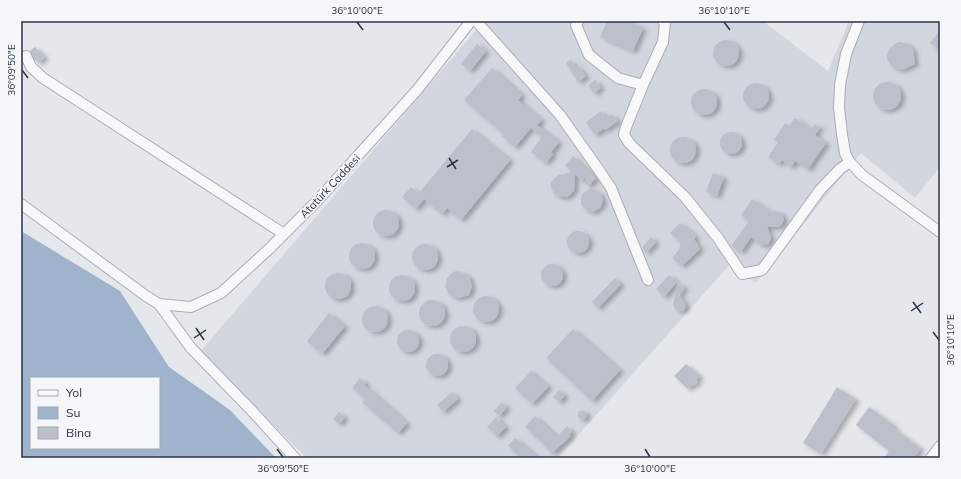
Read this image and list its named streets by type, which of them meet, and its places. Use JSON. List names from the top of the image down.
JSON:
{
  "streets": {
    "street": ["Atatürk Caddesi"]
  },
  "legend": ["Yol", "Su", "Bina"],
  "coordinates": ["36°10'00\"E", "36°10'10\"E", "36°09'50\"E"]
}
